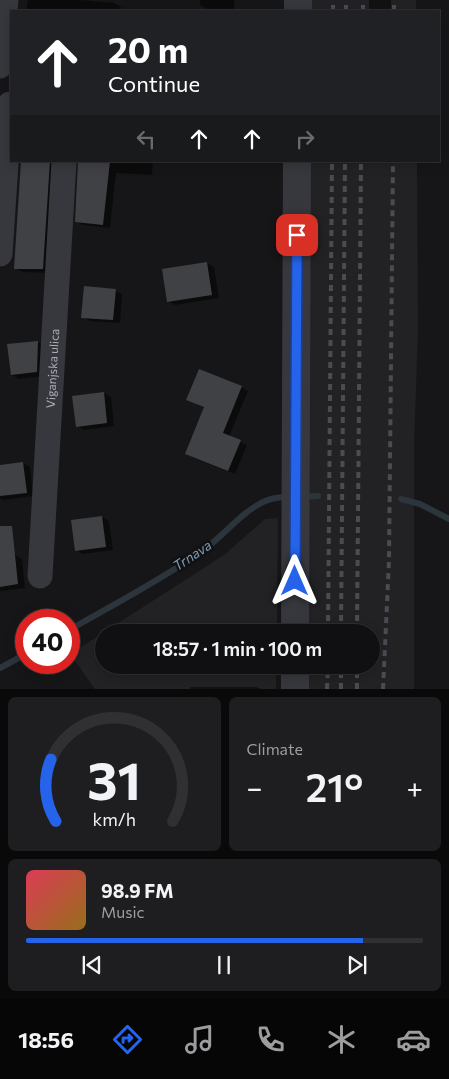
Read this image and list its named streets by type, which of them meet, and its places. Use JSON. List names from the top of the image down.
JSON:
{
  "streets": {
    "street": ["Viganjska ulica"]
  },
  "water": ["Trnava"],
  "page": {
    "turn": ["20 m", "Continue"],
    "limit": "40",
    "trip": "18:57 · 1 min · 100 m",
    "tile": "Climate",
    "heat": ["−", "21°", "+"],
    "song": ["98.9 FM", "Music"],
    "tabs": "18:56",
    "gauge": ["31", "km/h"]
  }
}
